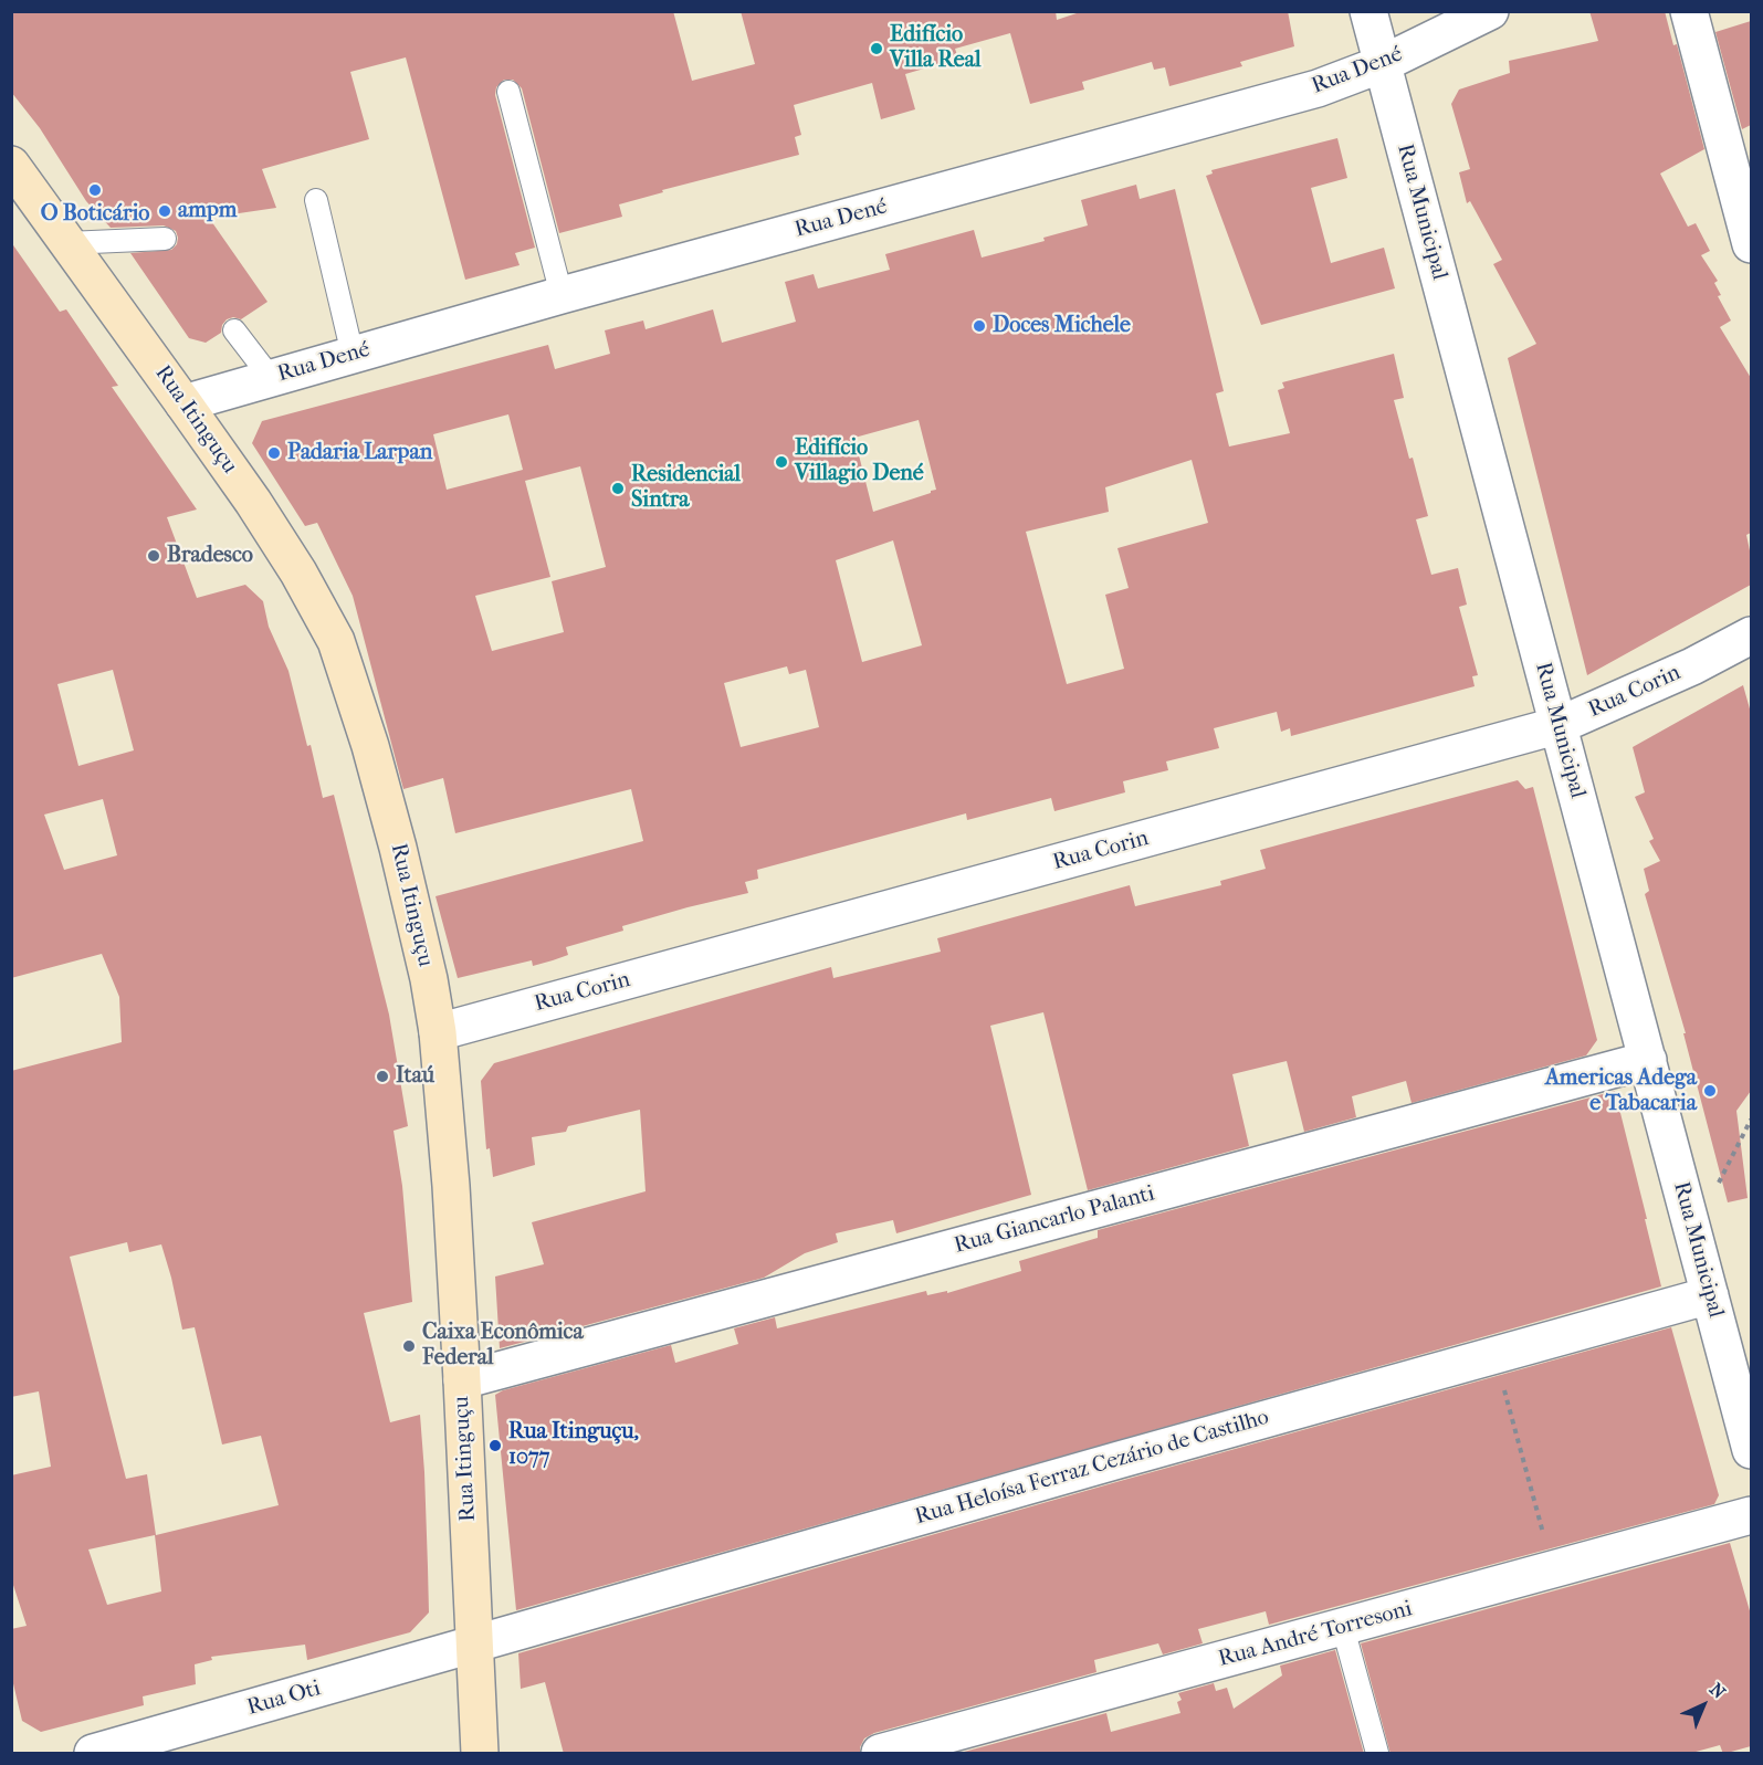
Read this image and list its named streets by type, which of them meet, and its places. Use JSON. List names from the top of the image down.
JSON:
{
  "streets": {
    "main road": ["Rua Itinguçu"],
    "street": [
      "Rua Dené",
      "Rua Municipal",
      "Rua Corin",
      "Rua Giancarlo Palanti",
      "Rua Heloísa Ferraz Cezário de Castilho",
      "Rua André Torresoni",
      "Rua Oti"
    ]
  },
  "crossings": [
    ["Rua Dené", "Rua Municipal"],
    ["Rua Dené", "Rua Itinguçu"],
    ["Rua Municipal", "Rua Corin"],
    ["Rua Municipal", "Rua Giancarlo Palanti"],
    ["Rua Municipal", "Rua Heloísa Ferraz Cezário de Castilho"],
    ["Rua Itinguçu", "Rua Corin"],
    ["Rua Itinguçu", "Rua Giancarlo Palanti"],
    ["Rua Itinguçu", "Rua Heloísa Ferraz Cezário de Castilho"],
    ["Rua Itinguçu", "Rua Oti"],
    ["Rua Heloísa Ferraz Cezário de Castilho", "Rua Oti"]
  ],
  "places": [
    "Edifício Villa Real",
    "O Boticário",
    "ampm",
    "Doces Michele",
    "Padaria Larpan",
    "Edifício Villagio Dené",
    "Residencial Sintra",
    "Bradesco",
    "Itaú",
    "Americas Adega e Tabacaria",
    "Caixa Econômica Federal",
    "Rua Itinguçu, 1077"
  ],
  "north": "top right"
}
